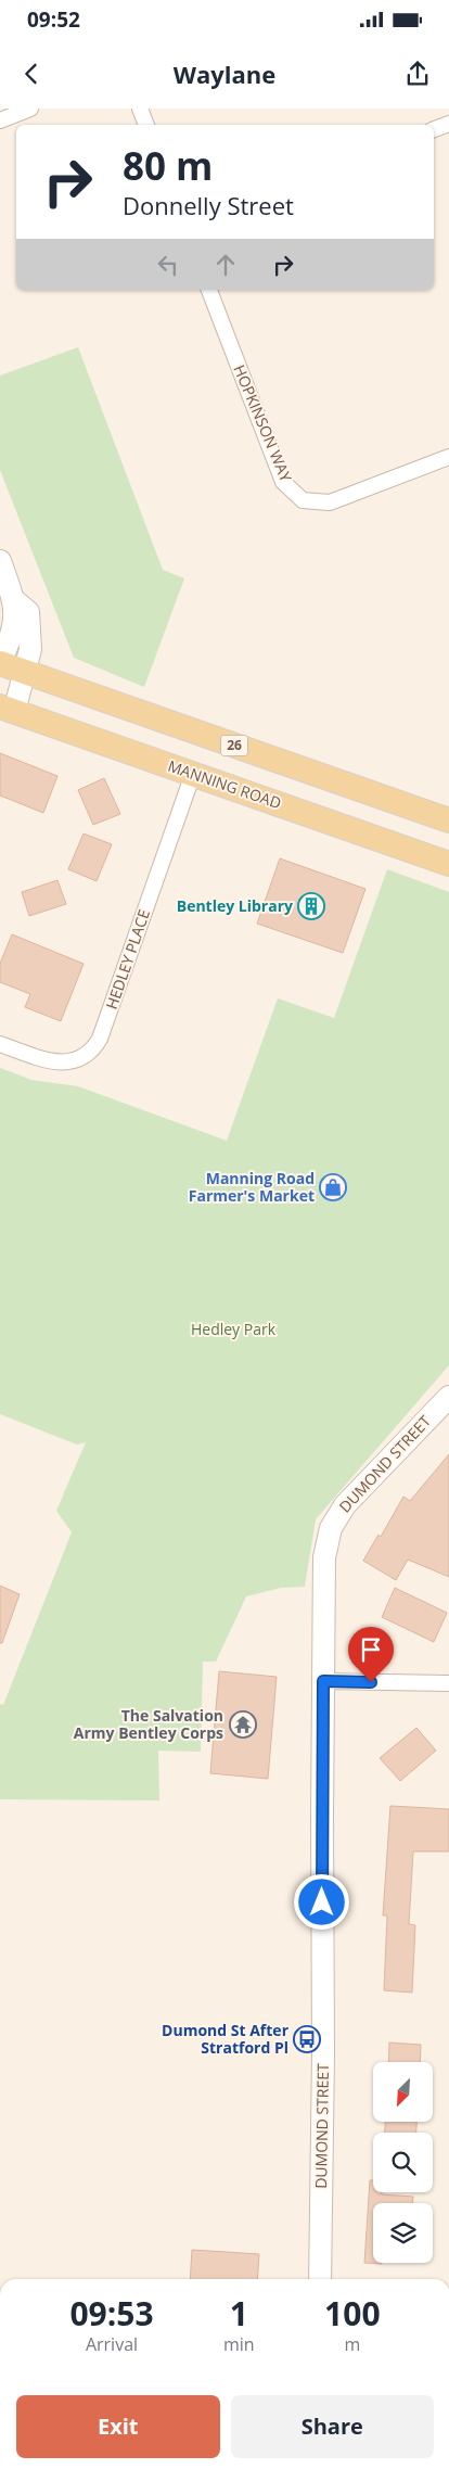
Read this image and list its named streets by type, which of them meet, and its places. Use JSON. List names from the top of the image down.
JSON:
{
  "streets": {
    "main road": ["26", "MANNING ROAD"],
    "street": ["HOPKINSON WAY", "HEDLEY PLACE", "DUMOND STREET"]
  },
  "crossings": [
    ["MANNING ROAD", "HEDLEY PLACE"]
  ],
  "parks": ["Hedley Park"],
  "places": {
    "building": ["Bentley Library"],
    "shop": ["Manning Road Farmer's Market"],
    "temple": ["The Salvation Army Bentley Corps"],
    "bus stop": ["Dumond St After Stratford Pl"]
  },
  "north": "bottom left",
  "page": {
    "status": "09:52",
    "header": "Waylane",
    "turn": ["80 m", "Donnelly Street"],
    "eta": [
      "09:53",
      "Arrival",
      "1",
      "min",
      "100",
      "m"
    ],
    "buttons": ["Exit", "Share"]
  }
}
